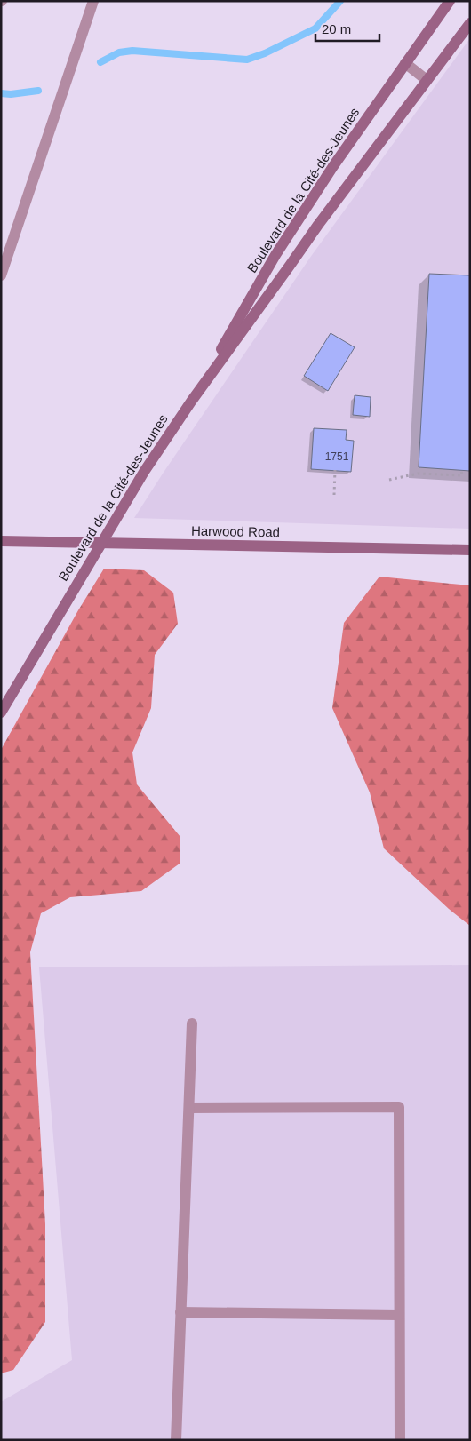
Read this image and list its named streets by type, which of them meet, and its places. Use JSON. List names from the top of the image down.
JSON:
{
  "streets": {
    "main road": ["Boulevard de la Cité-des-Jeunes", "Harwood Road"]
  },
  "house_numbers": ["1751"],
  "scale_bar": "20 m"
}
